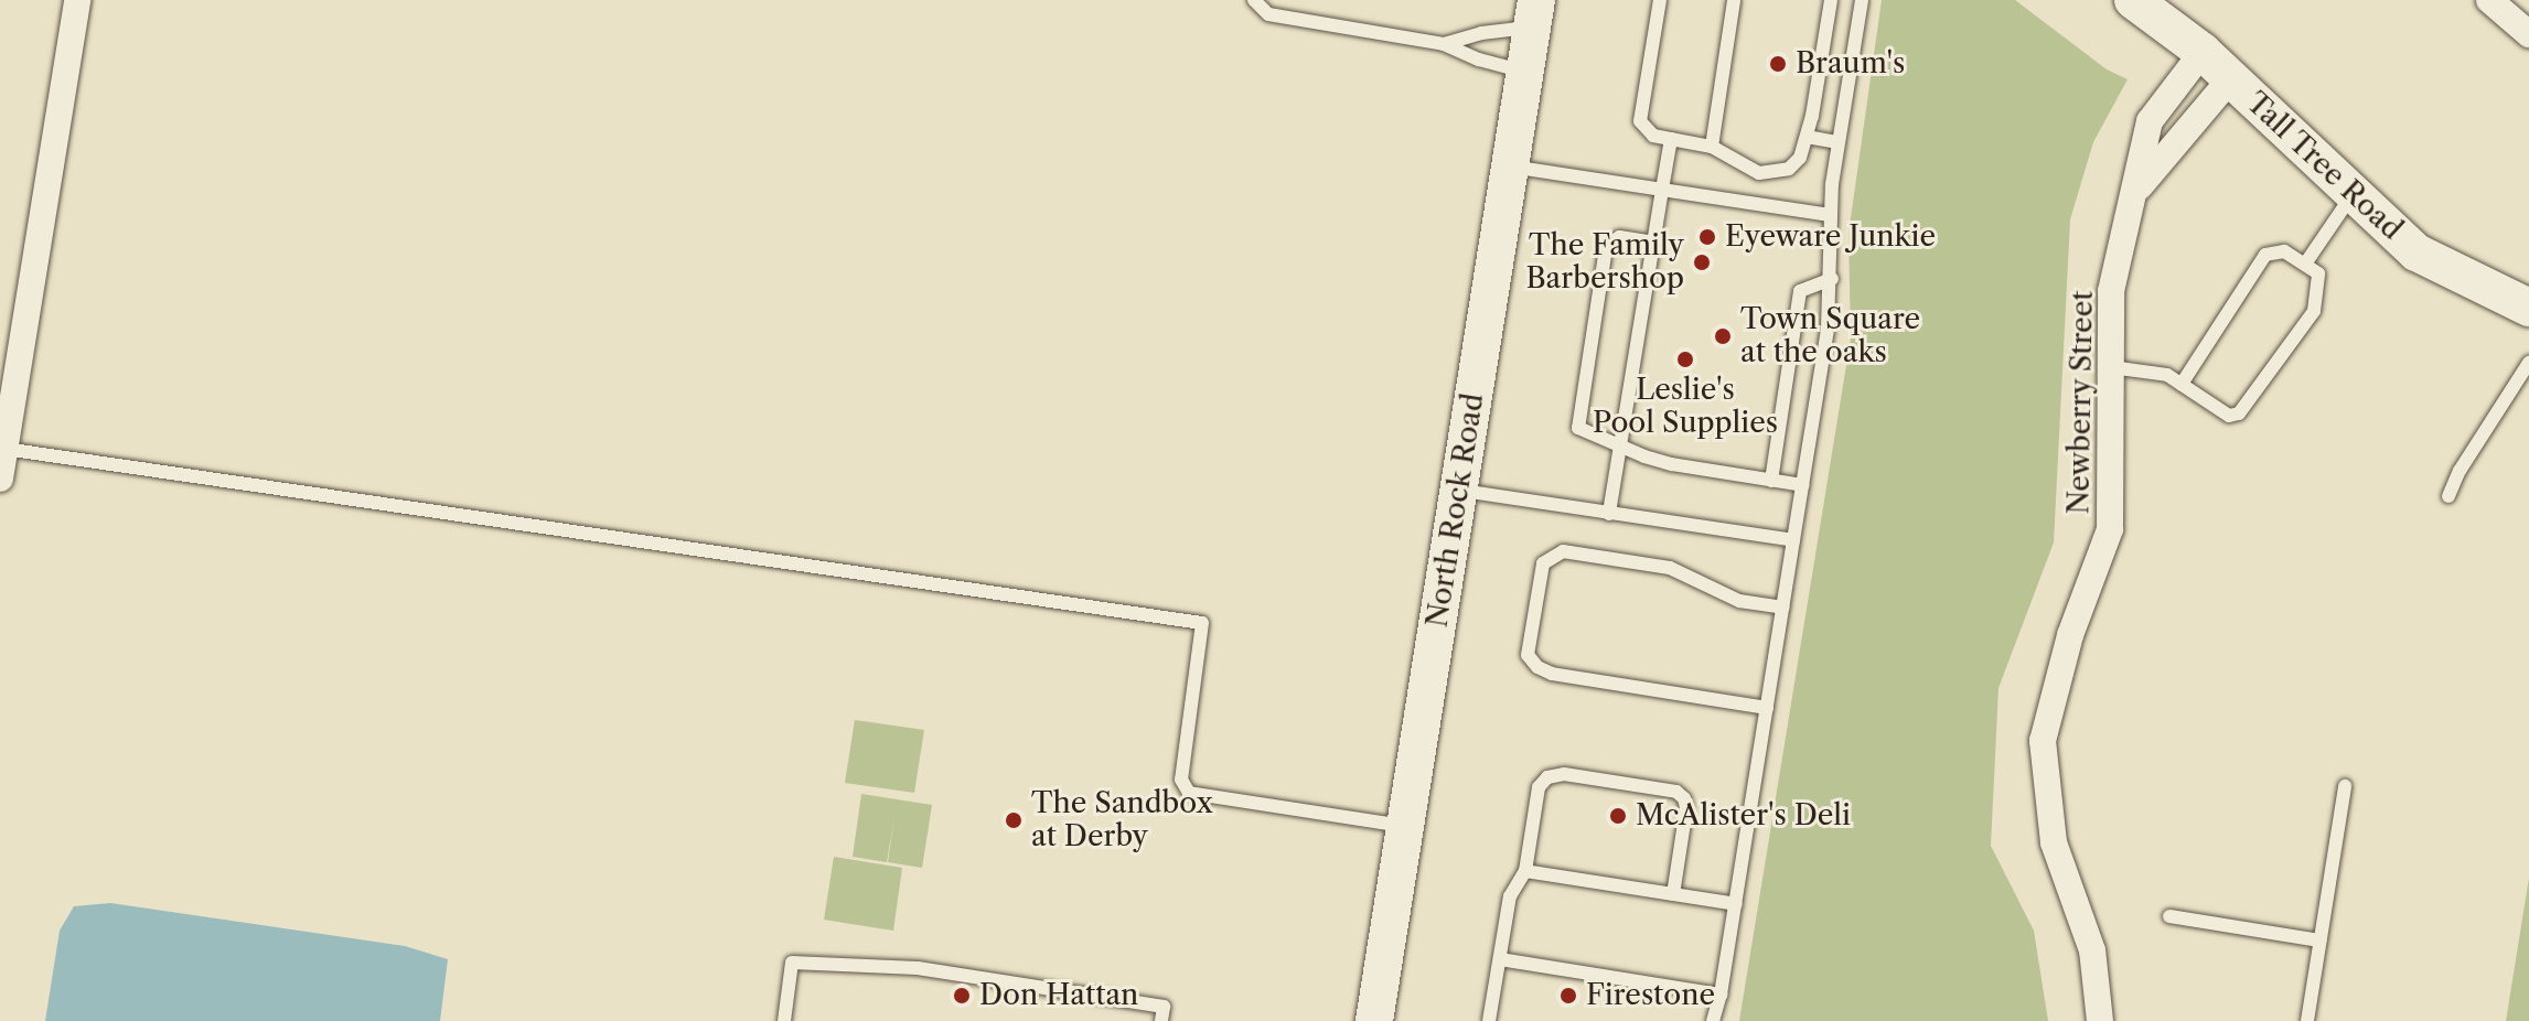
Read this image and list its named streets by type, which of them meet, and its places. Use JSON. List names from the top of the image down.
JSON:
{
  "streets": {
    "main road": ["Tall Tree Road", "North Rock Road"],
    "street": ["Newberry Street"]
  },
  "crossings": [
    ["Tall Tree Road", "Newberry Street"]
  ],
  "places": [
    "Braum's",
    "Eyeware Junkie",
    "The Family Barbershop",
    "Town Square at the oaks",
    "Leslie's Pool Supplies",
    "McAlister's Deli",
    "The Sandbox at Derby",
    "Don Hattan",
    "Firestone"
  ]
}
